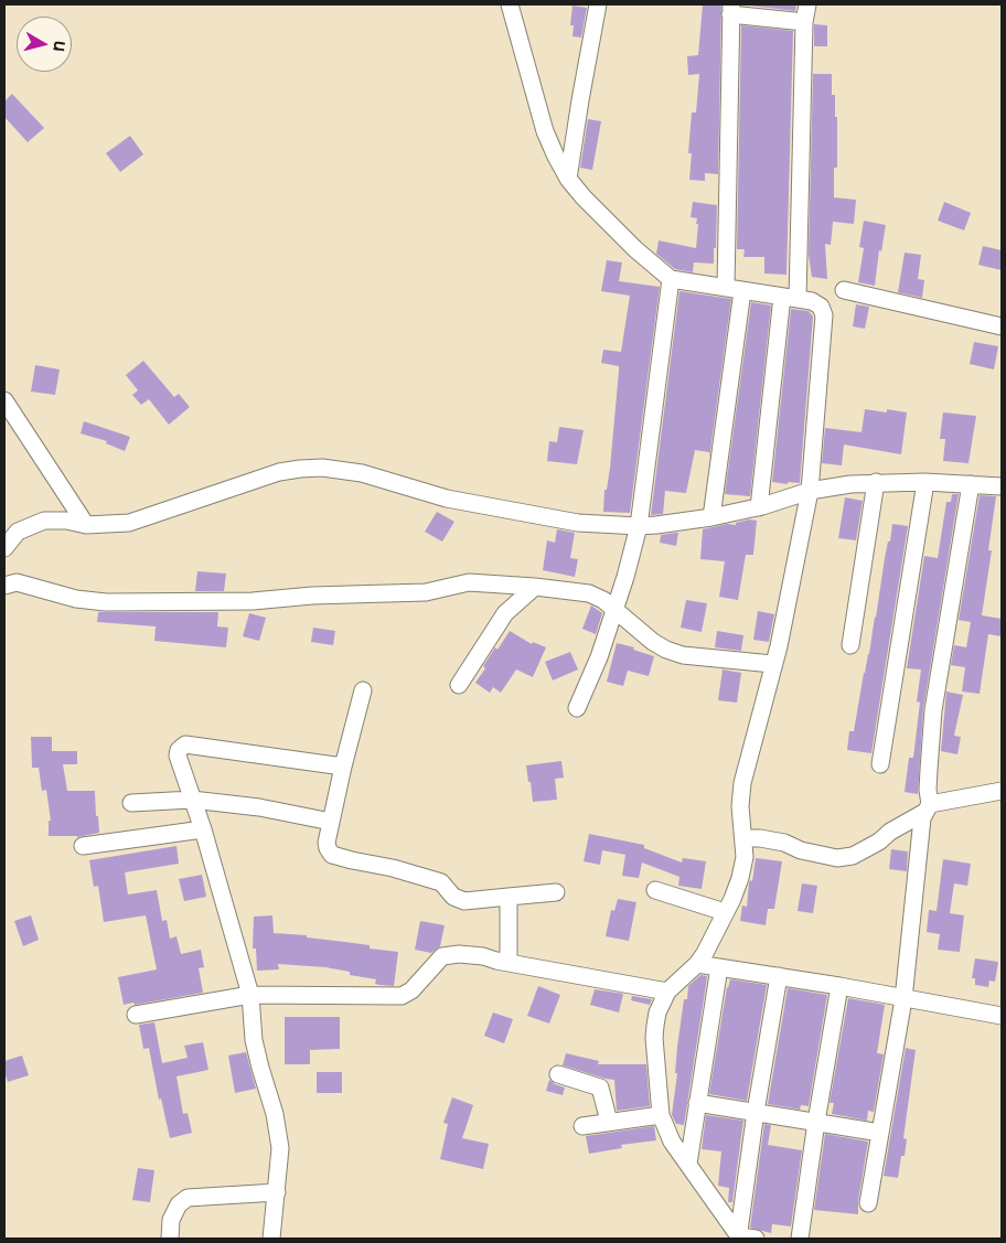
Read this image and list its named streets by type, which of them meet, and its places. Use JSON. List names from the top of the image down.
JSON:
{
  "north": "right"
}
